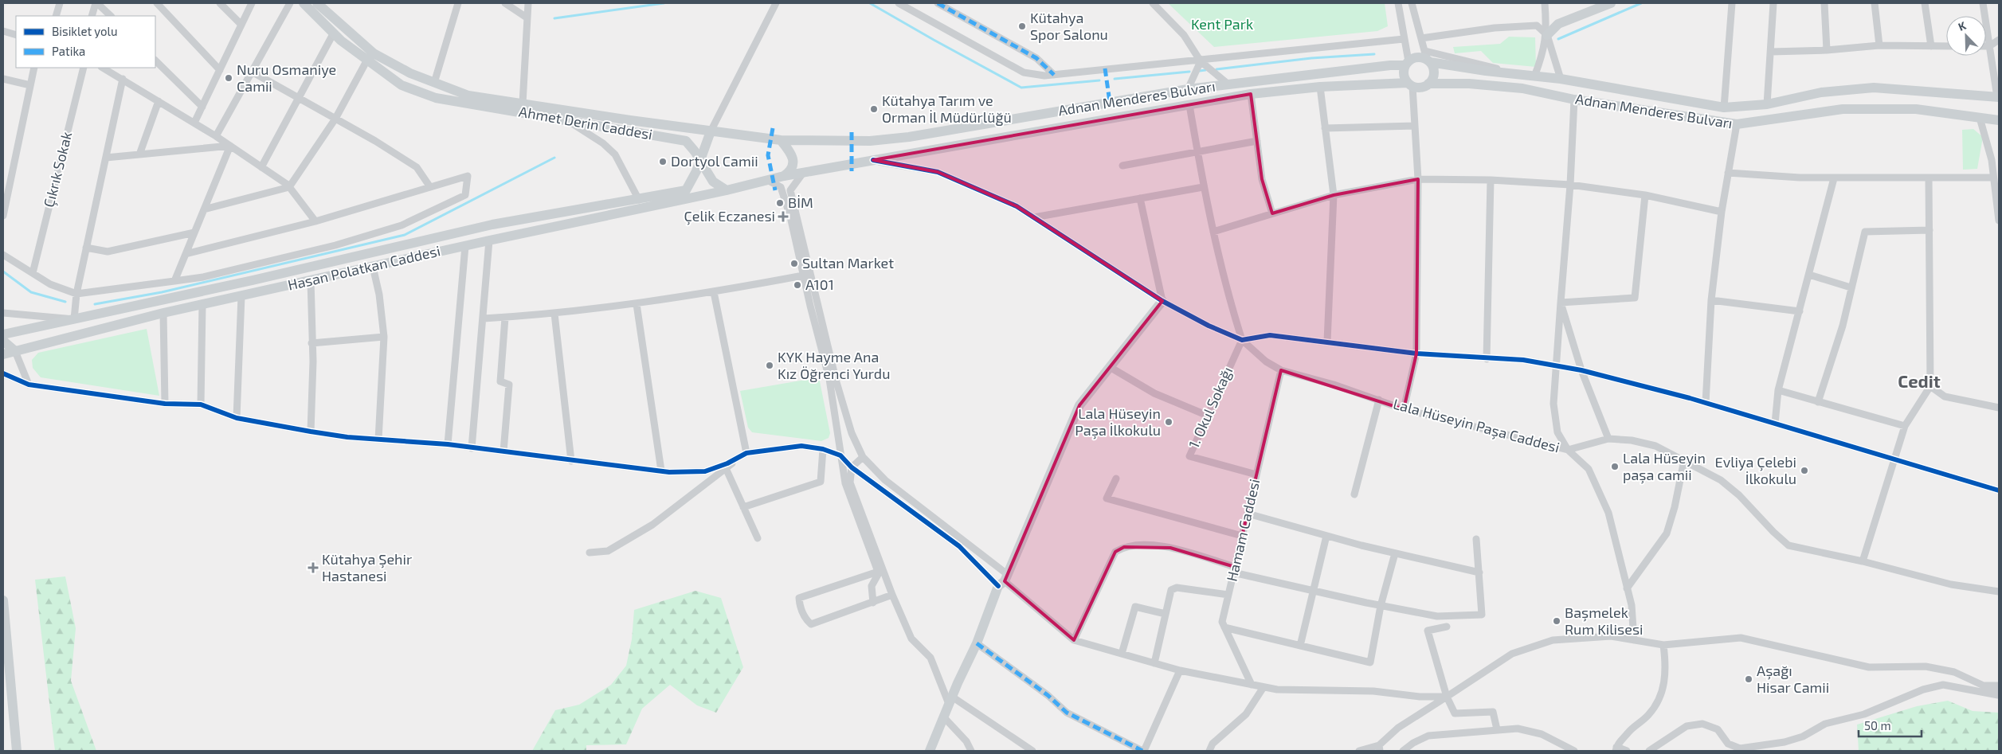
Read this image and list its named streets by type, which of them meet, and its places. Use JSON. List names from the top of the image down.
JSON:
{
  "streets": {
    "main road": ["Adnan Menderes Bulvarı", "Ahmet Derin Caddesi", "Hasan Polatkan Caddesi"],
    "street": [
      "Çıkrık Sokak",
      "1. Okul Sokağı",
      "Lala Hüseyin Paşa Caddesi",
      "Hamam Caddesi"
    ]
  },
  "crossings": [
    ["Adnan Menderes Bulvarı", "Ahmet Derin Caddesi"],
    ["Ahmet Derin Caddesi", "Hasan Polatkan Caddesi"],
    ["1. Okul Sokağı", "Lala Hüseyin Paşa Caddesi"],
    ["1. Okul Sokağı", "Hamam Caddesi"],
    ["Lala Hüseyin Paşa Caddesi", "Hamam Caddesi"]
  ],
  "districts": ["Cedit"],
  "parks": ["Kent Park"],
  "places": {
    "other": [
      "Kütahya Spor Salonu",
      "Nuru Osmaniye Camii",
      "Kütahya Tarım ve Orman İl Müdürlüğü",
      "Dortyol Camii",
      "BİM",
      "Sultan Market",
      "A101",
      "KYK Hayme Ana Kız Öğrenci Yurdu",
      "Lala Hüseyin Paşa İlkokulu",
      "Lala Hüseyin paşa camii",
      "Evliya Çelebi İlkokulu",
      "Başmelek Rum Kilisesi",
      "Aşağı Hisar Camii"
    ],
    "health": ["Çelik Eczanesi", "Kütahya Şehir Hastanesi"]
  },
  "legend": ["Bisiklet yolu", "Patika"],
  "scale_bar": "50 m",
  "north": "top left"
}
